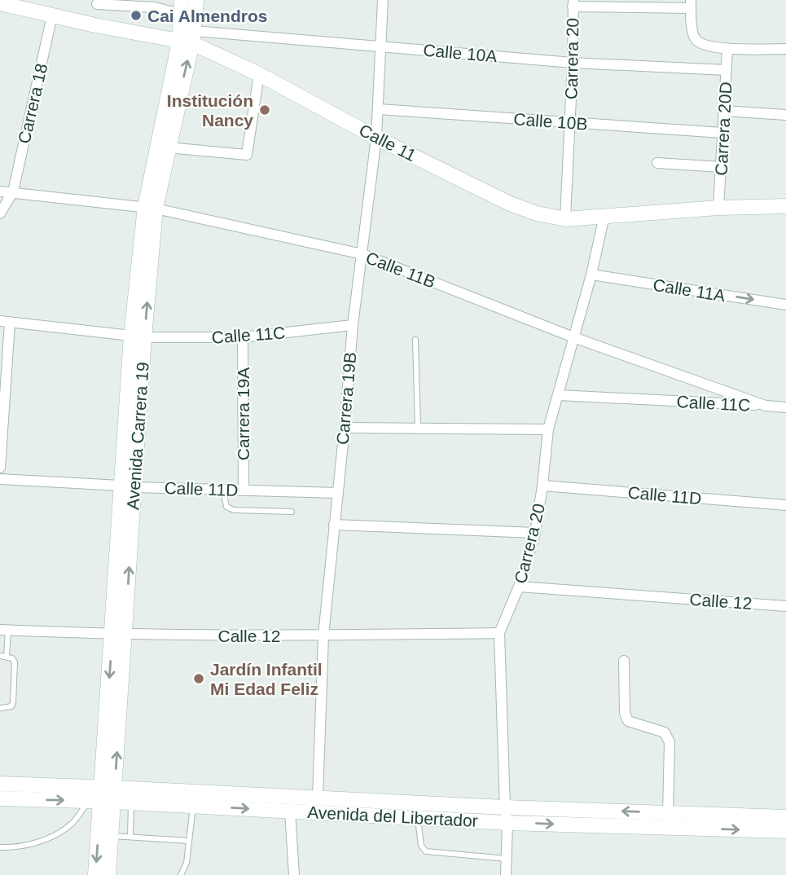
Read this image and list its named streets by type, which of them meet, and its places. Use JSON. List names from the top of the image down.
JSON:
{
  "streets": {
    "main road": ["Calle 11", "Avenida Carrera 19", "Avenida del Libertador"],
    "street": [
      "Calle 10A",
      "Carrera 20",
      "Carrera 18",
      "Calle 10B",
      "Carrera 20D",
      "Calle 11B",
      "Calle 11A",
      "Calle 11C",
      "Carrera 19B",
      "Carrera 19A",
      "Calle 11D",
      "Calle 12"
    ]
  },
  "crossings": [
    ["Calle 10A", "Carrera 20"],
    ["Calle 10A", "Carrera 20D"],
    ["Calle 10A", "Calle 11"],
    ["Calle 10A", "Carrera 19B"],
    ["Calle 10A", "Avenida Carrera 19"],
    ["Carrera 20", "Calle 10B"],
    ["Carrera 20", "Calle 11"],
    ["Carrera 20", "Calle 11B"],
    ["Carrera 20", "Calle 11A"],
    ["Carrera 20", "Calle 11C"],
    ["Carrera 20", "Calle 11D"],
    ["Carrera 20", "Calle 12"],
    ["Carrera 20", "Avenida del Libertador"],
    ["Carrera 18", "Calle 11"],
    ["Carrera 18", "Calle 11B"],
    ["Calle 10B", "Carrera 20D"],
    ["Calle 10B", "Carrera 19B"],
    ["Carrera 20D", "Calle 11"],
    ["Calle 11", "Carrera 19B"],
    ["Calle 11", "Avenida Carrera 19"],
    ["Calle 11B", "Calle 11C"],
    ["Calle 11B", "Carrera 19B"],
    ["Calle 11B", "Avenida Carrera 19"],
    ["Calle 11C", "Carrera 19B"],
    ["Calle 11C", "Carrera 19A"],
    ["Calle 11C", "Avenida Carrera 19"],
    ["Carrera 19B", "Calle 11D"],
    ["Carrera 19B", "Calle 12"],
    ["Carrera 19B", "Avenida del Libertador"],
    ["Carrera 19A", "Calle 11D"],
    ["Avenida Carrera 19", "Calle 11D"],
    ["Avenida Carrera 19", "Calle 12"],
    ["Avenida Carrera 19", "Avenida del Libertador"]
  ],
  "one_way": ["Calle 11A"],
  "places": ["Cai Almendros", "Institución Nancy", "Jardín Infantil Mi Edad Feliz"]
}
